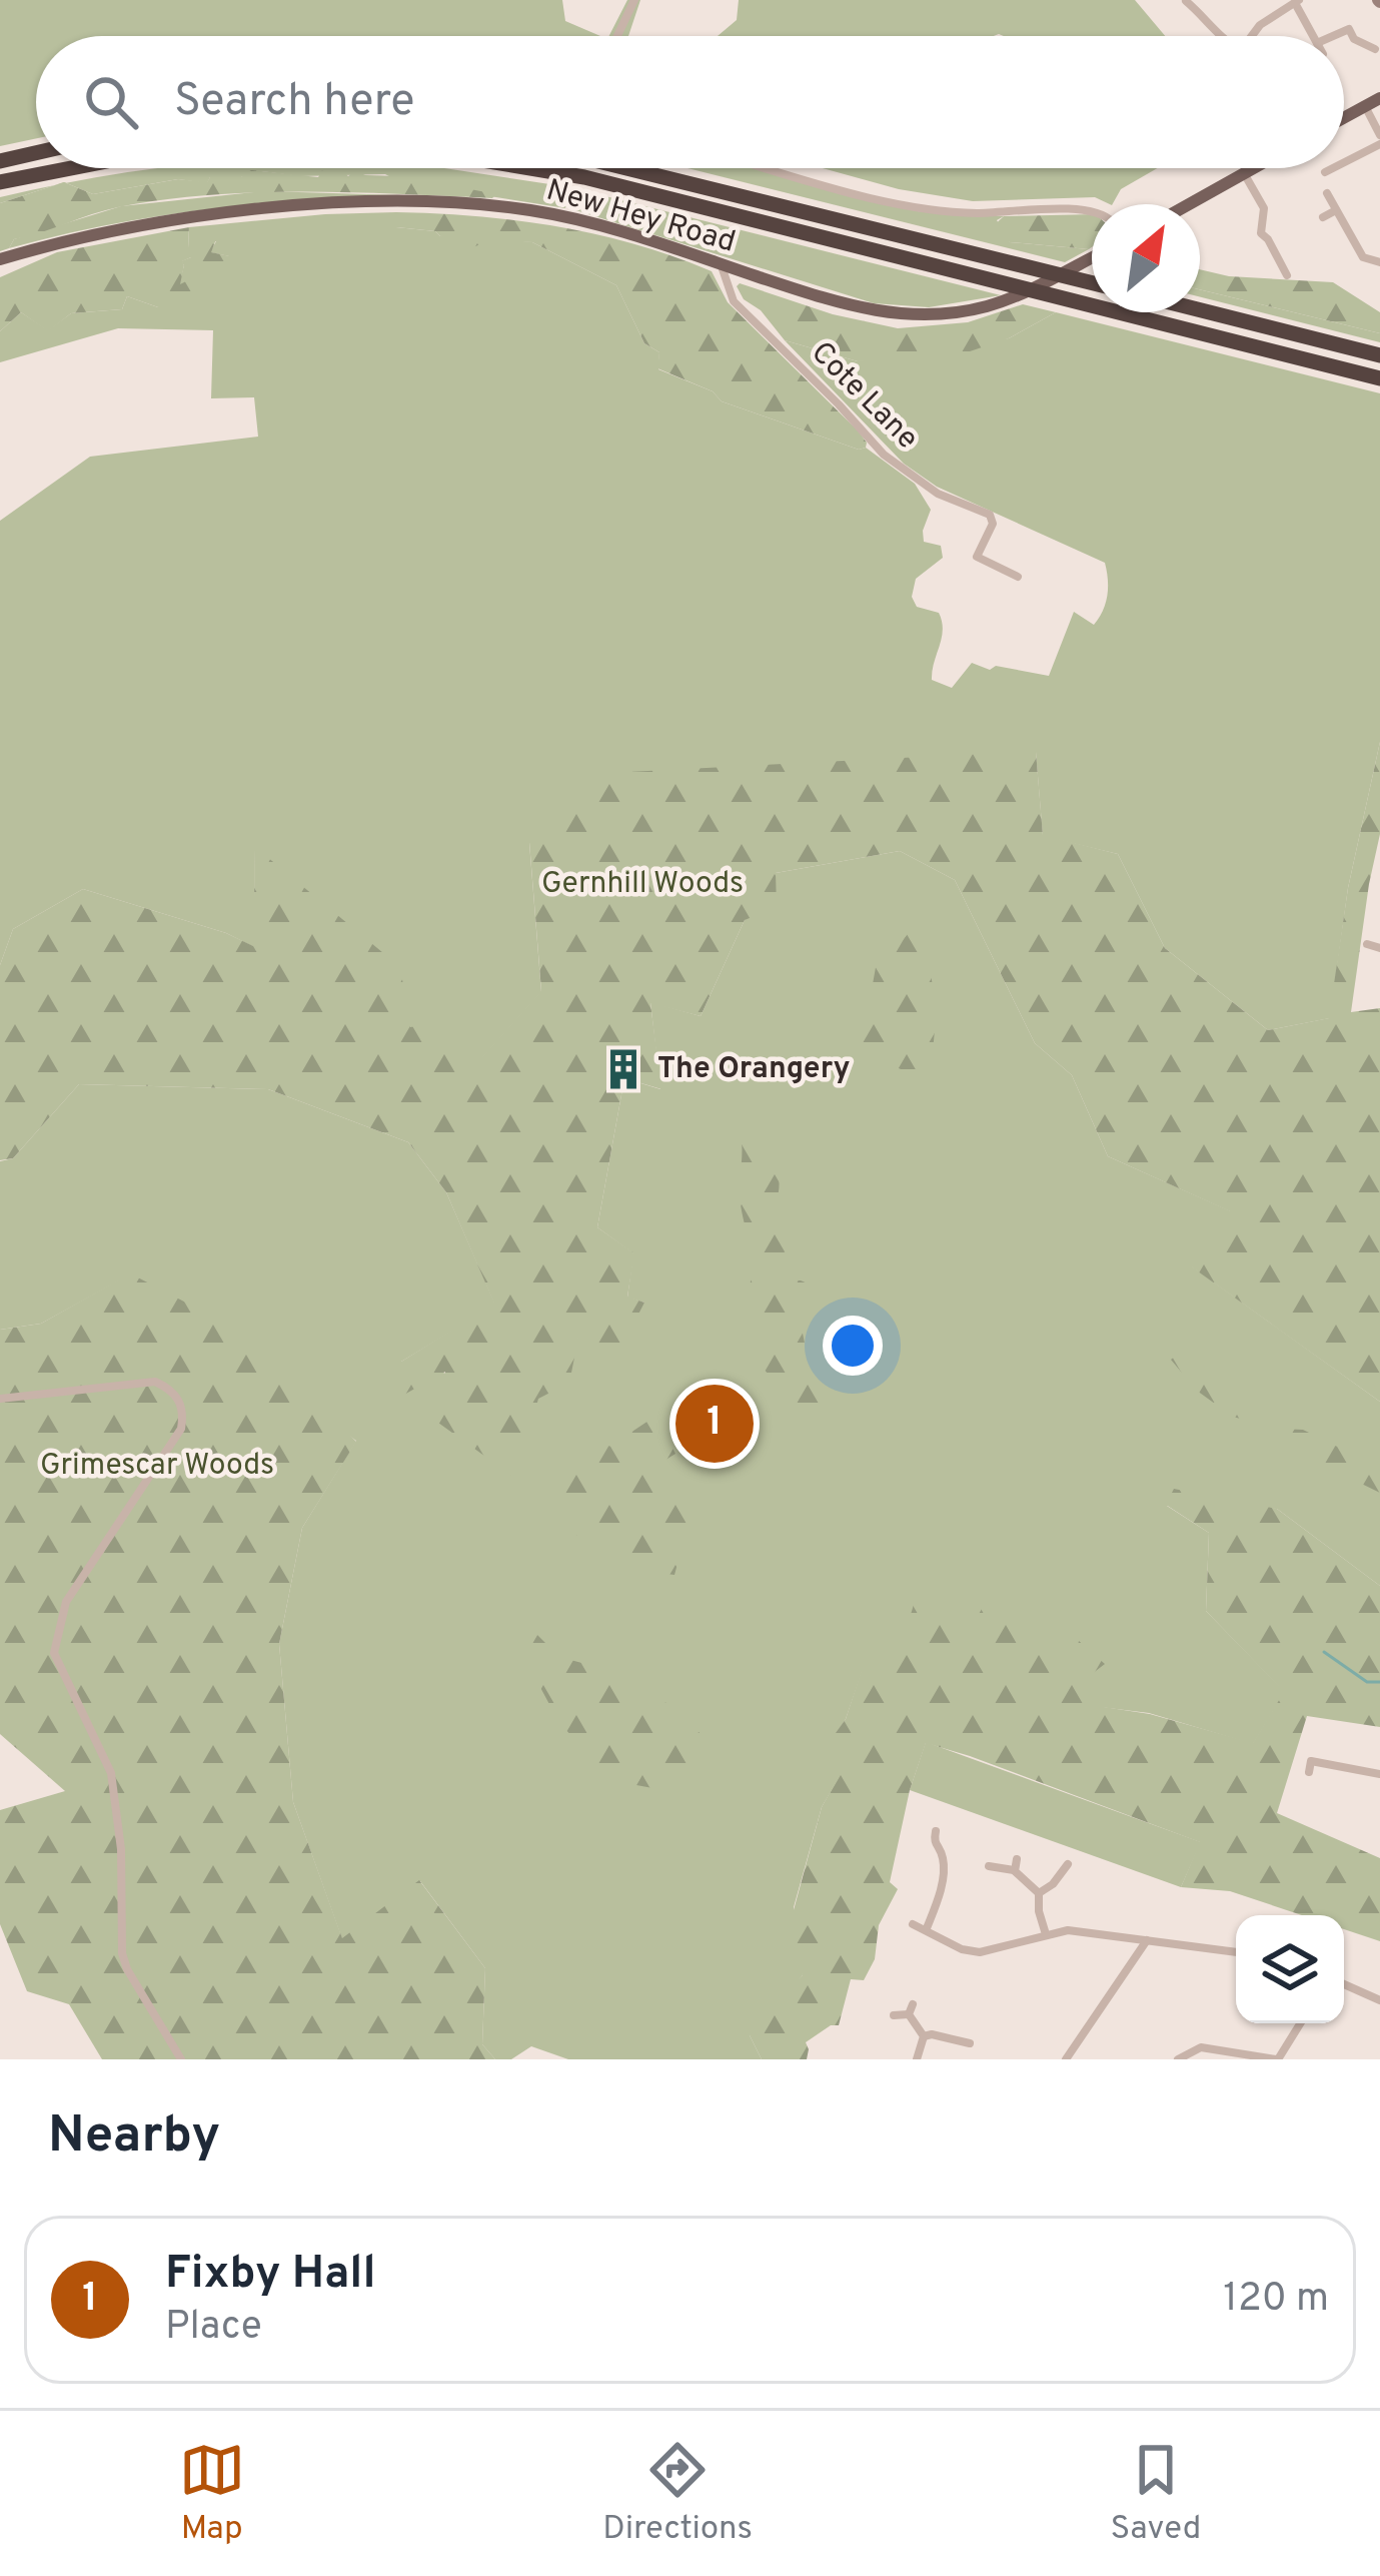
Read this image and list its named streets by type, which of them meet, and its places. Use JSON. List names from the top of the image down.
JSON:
{
  "streets": {
    "main road": ["New Hey Road"],
    "street": ["Cote Lane"]
  },
  "crossings": [
    ["New Hey Road", "Cote Lane"]
  ],
  "parks": ["Gernhill Woods", "Grimescar Woods"],
  "places": {
    "building": ["The Orangery"]
  },
  "north": "top right",
  "page": {
    "search": "Search here",
    "pins": "1",
    "heading": "Nearby",
    "list": [
      {
        "mark": "1",
        "name": "Fixby Hall",
        "note": "Place",
        "value": "120 m"
      }
    ],
    "nav": ["Map", "Directions", "Saved"]
  }
}
